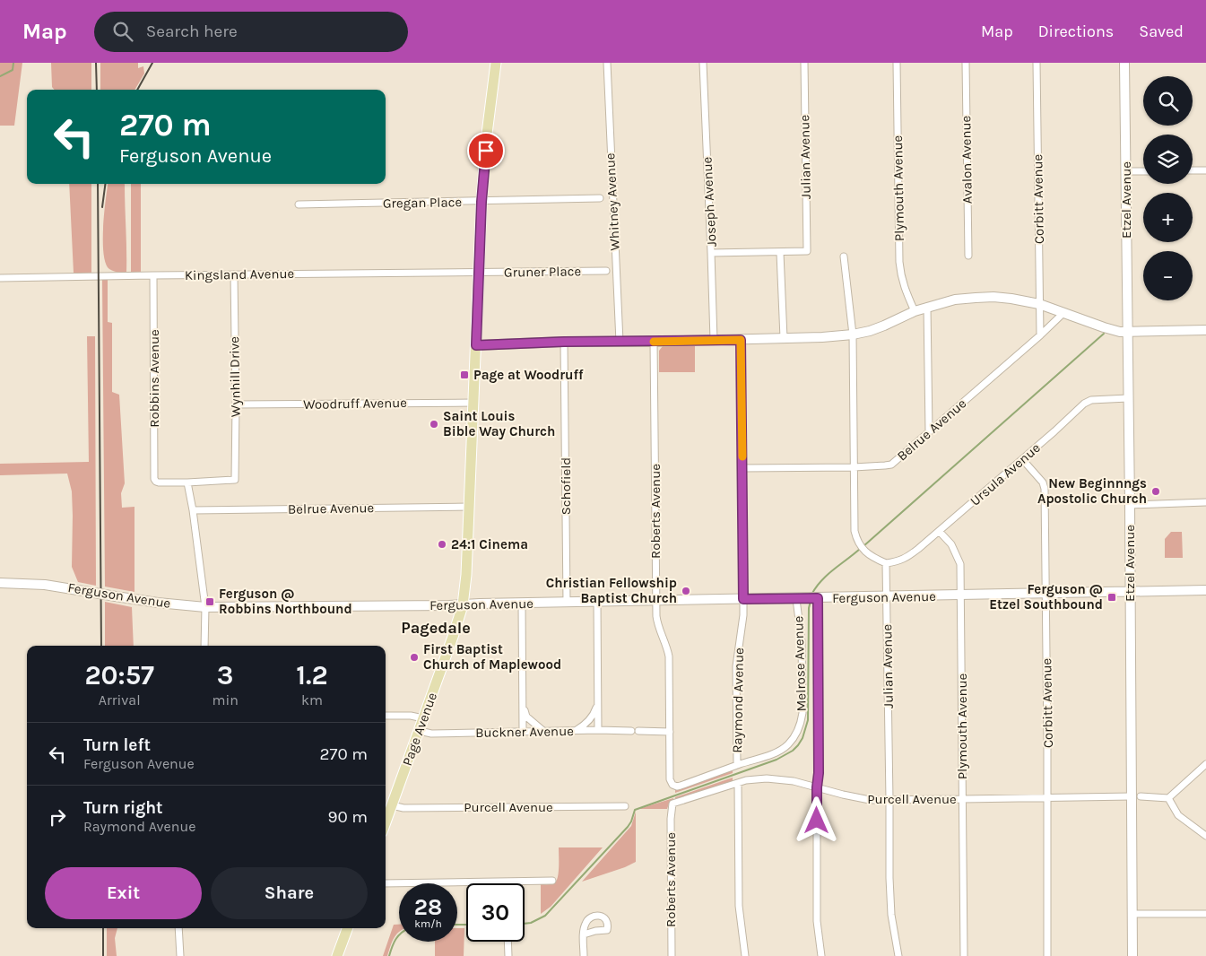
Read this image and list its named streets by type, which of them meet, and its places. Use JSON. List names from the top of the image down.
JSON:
{
  "streets": {
    "main road": ["Page Avenue"],
    "street": [
      "Julian Avenue",
      "Avalon Avenue",
      "Plymouth Avenue",
      "Corbitt Avenue",
      "Etzel Avenue",
      "Whitney Avenue",
      "Joseph Avenue",
      "Gregan Place",
      "Gruner Place",
      "Kingsland Avenue",
      "Wynhill Drive",
      "Robbins Avenue",
      "Woodruff Avenue",
      "Belrue Avenue",
      "Ursula Avenue",
      "Schofield",
      "Roberts Avenue",
      "Ferguson Avenue",
      "Melrose Avenue",
      "Raymond Avenue",
      "Buckner Avenue",
      "Purcell Avenue"
    ]
  },
  "crossings": [
    ["Julian Avenue", "Ursula Avenue"],
    ["Julian Avenue", "Ferguson Avenue"],
    ["Julian Avenue", "Purcell Avenue"],
    ["Plymouth Avenue", "Ursula Avenue"],
    ["Plymouth Avenue", "Ferguson Avenue"],
    ["Plymouth Avenue", "Purcell Avenue"],
    ["Corbitt Avenue", "Belrue Avenue"],
    ["Corbitt Avenue", "Ursula Avenue"],
    ["Corbitt Avenue", "Ferguson Avenue"],
    ["Corbitt Avenue", "Purcell Avenue"],
    ["Etzel Avenue", "Ursula Avenue"],
    ["Etzel Avenue", "Ferguson Avenue"],
    ["Etzel Avenue", "Purcell Avenue"],
    ["Gregan Place", "Page Avenue"],
    ["Gruner Place", "Kingsland Avenue"],
    ["Gruner Place", "Page Avenue"],
    ["Kingsland Avenue", "Wynhill Drive"],
    ["Kingsland Avenue", "Robbins Avenue"],
    ["Kingsland Avenue", "Page Avenue"],
    ["Wynhill Drive", "Robbins Avenue"],
    ["Wynhill Drive", "Woodruff Avenue"],
    ["Woodruff Avenue", "Page Avenue"],
    ["Belrue Avenue", "Raymond Avenue"],
    ["Belrue Avenue", "Page Avenue"],
    ["Schofield", "Ferguson Avenue"],
    ["Roberts Avenue", "Ferguson Avenue"],
    ["Roberts Avenue", "Melrose Avenue"],
    ["Roberts Avenue", "Raymond Avenue"],
    ["Roberts Avenue", "Purcell Avenue"],
    ["Ferguson Avenue", "Melrose Avenue"],
    ["Ferguson Avenue", "Raymond Avenue"],
    ["Ferguson Avenue", "Page Avenue"],
    ["Melrose Avenue", "Raymond Avenue"],
    ["Melrose Avenue", "Purcell Avenue"],
    ["Page Avenue", "Buckner Avenue"],
    ["Page Avenue", "Purcell Avenue"]
  ],
  "districts": ["Pagedale"],
  "places": {
    "transit": ["Page at Woodruff", "Ferguson @ Etzel Southbound", "Ferguson @ Robbins Northbound"],
    "other": [
      "Saint Louis Bible Way Church",
      "New Beginnngs Apostolic Church",
      "24:1 Cinema",
      "Christian Fellowship Baptist Church",
      "First Baptist Church of Maplewood"
    ]
  },
  "page": {
    "header": "Map",
    "search": "Search here",
    "nav": ["Map", "Directions", "Saved"],
    "map_buttons": ["+", "−"],
    "turn": ["270 m", "Ferguson Avenue"],
    "eta": [
      "20:57",
      "Arrival",
      "3",
      "min",
      "1.2",
      "km"
    ],
    "list": [
      {
        "name": "Turn left",
        "note": "Ferguson Avenue",
        "value": "270 m"
      },
      {
        "name": "Turn right",
        "note": "Raymond Avenue",
        "value": "90 m"
      }
    ],
    "buttons": ["Exit", "Share"],
    "speed": "28 km/h",
    "limit": "30"
  }
}
